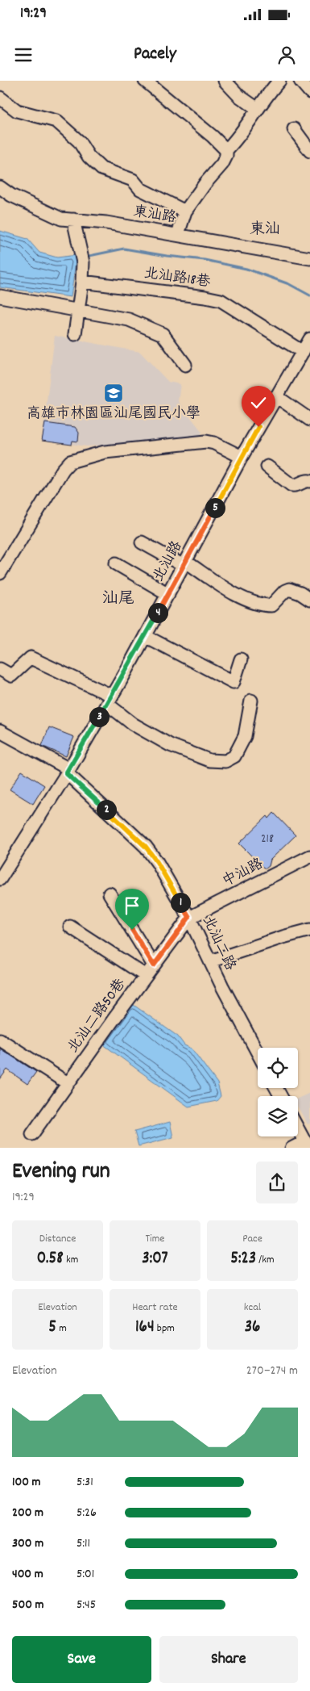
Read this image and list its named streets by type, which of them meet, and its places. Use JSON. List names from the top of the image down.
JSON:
{
  "streets": {
    "street": [
      "東汕路",
      "北汕路18巷",
      "北汕路",
      "中汕路",
      "北汕二路",
      "北汕二路50巷"
    ]
  },
  "crossings": [
    ["北汕路18巷", "北汕路"],
    ["北汕路", "北汕二路"],
    ["中汕路", "北汕二路"],
    ["中汕路", "北汕二路50巷"],
    ["北汕二路", "北汕二路50巷"]
  ],
  "districts": ["東汕", "汕尾"],
  "places": {
    "school or university": ["高雄市林園區汕尾國民小學"]
  },
  "house_numbers": ["218"],
  "page": {
    "status": "19:29",
    "header": "Pacely",
    "pins": [
      "5",
      "4",
      "3",
      "2",
      "1"
    ],
    "heading": ["Evening run", "19:29"],
    "stats": [
      ["Distance", "0.58 km"],
      ["Time", "3:07"],
      ["Pace", "5:23 /km"],
      ["Elevation", "5 m"],
      ["Heart rate", "164 bpm"],
      ["kcal", "36"]
    ],
    "chart": ["Elevation", "270–274 m"],
    "list": [
      {
        "name": "100 m",
        "note": "5:31"
      },
      {
        "name": "200 m",
        "note": "5:26"
      },
      {
        "name": "300 m",
        "note": "5:11"
      },
      {
        "name": "400 m",
        "note": "5:01"
      },
      {
        "name": "500 m",
        "note": "5:45"
      }
    ],
    "buttons": ["Save", "Share"]
  }
}
